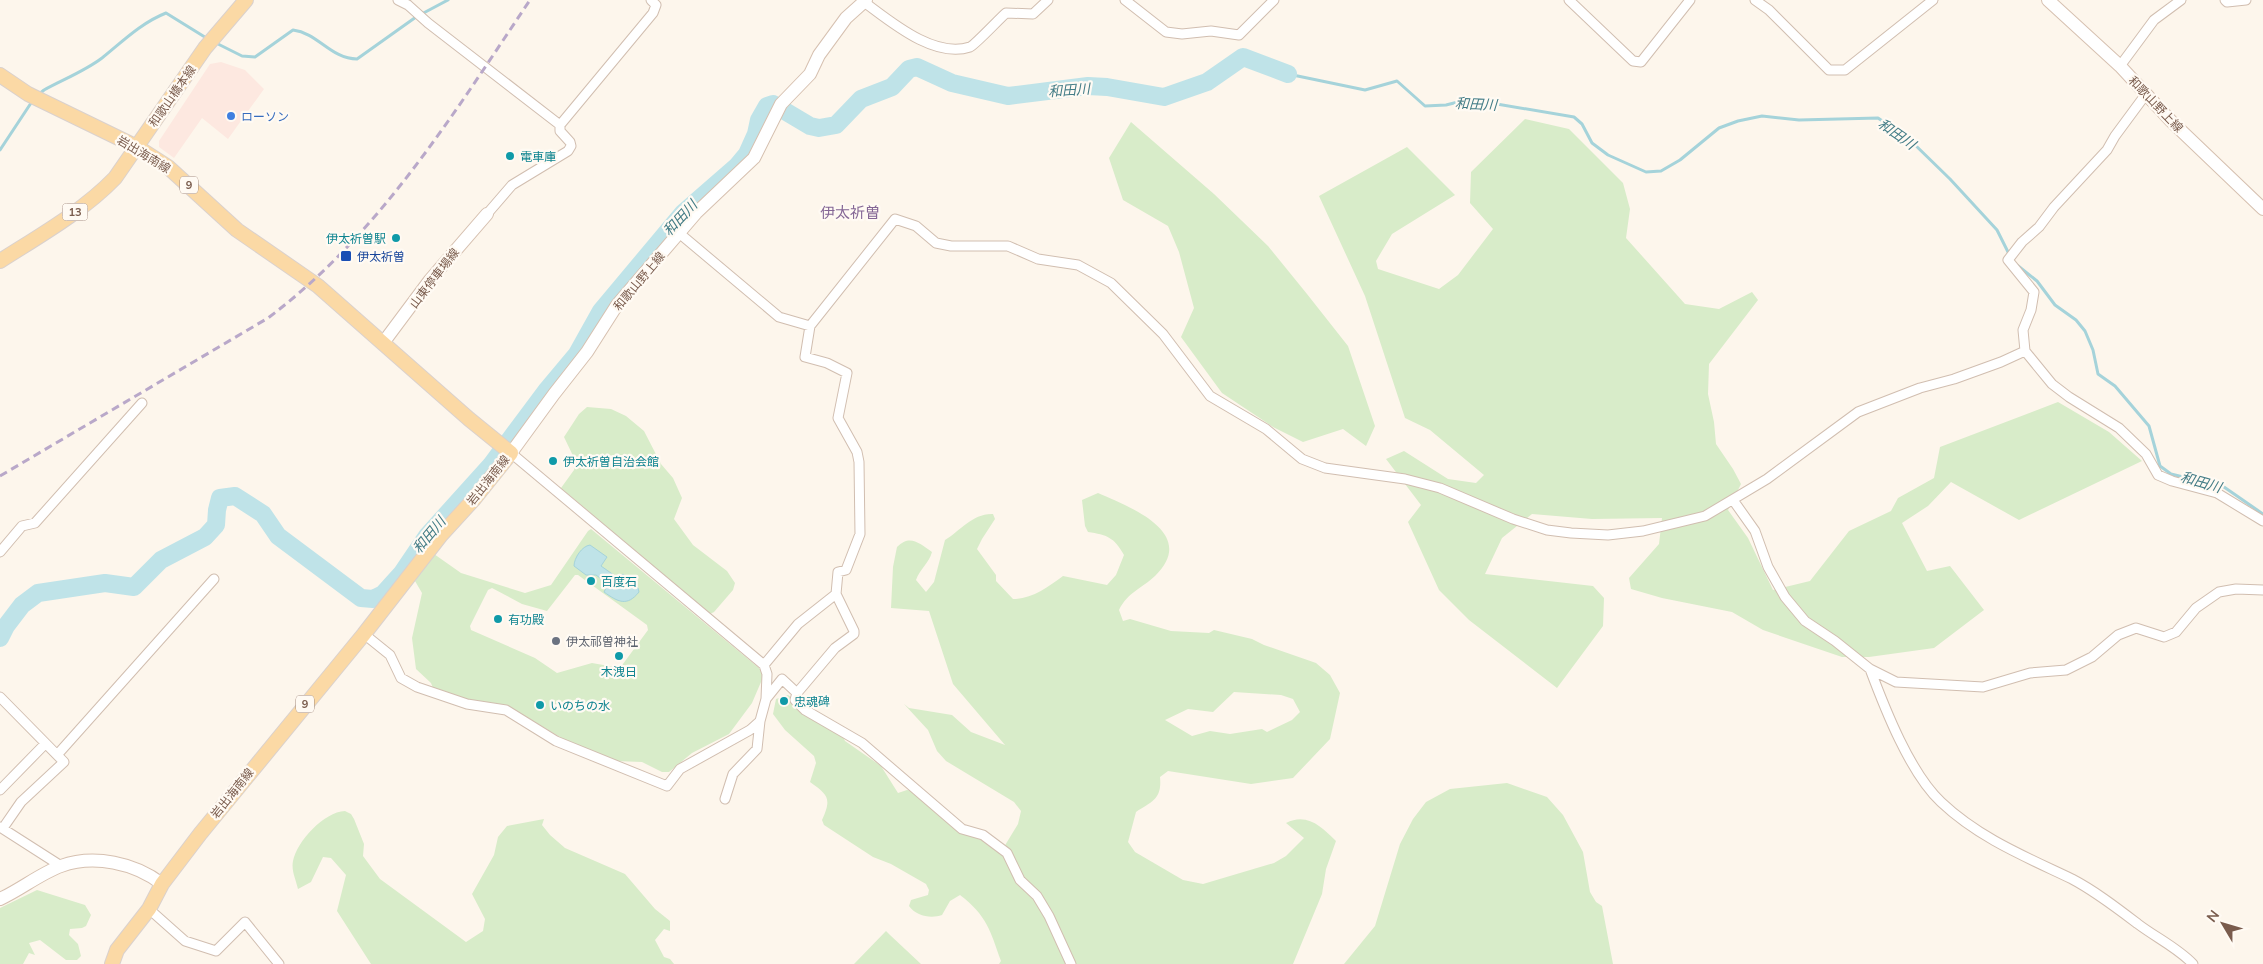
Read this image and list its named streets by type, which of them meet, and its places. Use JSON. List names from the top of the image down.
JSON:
{
  "streets": {
    "main road": [
      "和歌山橋本線",
      "和歌山野上線",
      "岩出海南線",
      "9",
      "13",
      "山東停車場線"
    ]
  },
  "crossings": [
    ["和歌山橋本線", "岩出海南線"],
    ["和歌山野上線", "岩出海南線"],
    ["岩出海南線", "山東停車場線"]
  ],
  "districts": ["伊太祈曽"],
  "water": ["和田川"],
  "places": {
    "other": [
      "ローソン",
      "電車庫",
      "伊太祈曽駅",
      "伊太祈曽自治会館",
      "百度石",
      "有功殿",
      "伊太祁曽神社",
      "木洩日",
      "忠魂碑",
      "いのちの水"
    ],
    "transit": ["伊太祈曽"]
  },
  "north": "top left"
}
